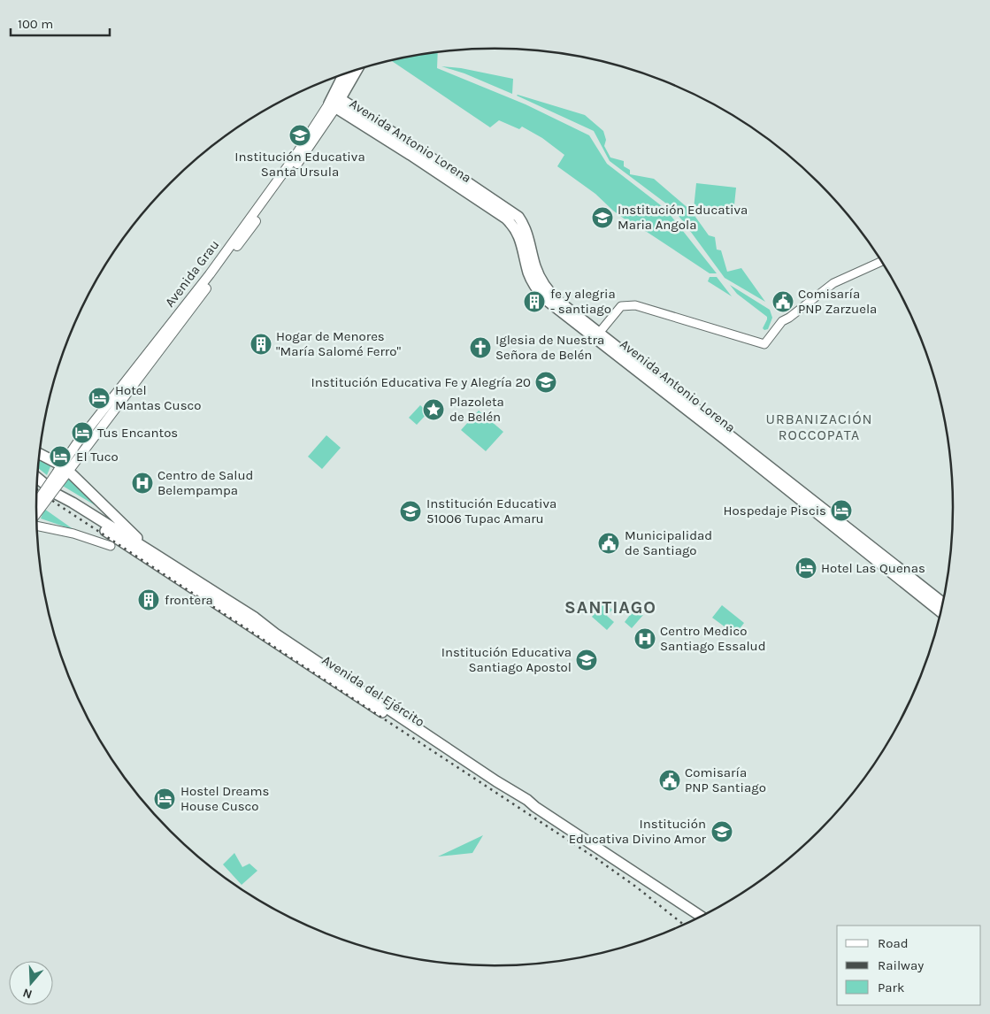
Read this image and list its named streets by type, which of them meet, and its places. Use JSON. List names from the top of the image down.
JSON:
{
  "streets": {
    "main road": ["Avenida Antonio Lorena", "Avenida Grau", "Avenida del Ejército"]
  },
  "crossings": [
    ["Avenida Antonio Lorena", "Avenida Grau"]
  ],
  "districts": ["URBANIZACIÓN ROCCOPATA", "SANTIAGO"],
  "places": {
    "school or university": [
      "Institución Educativa Santa Ursula",
      "Institución Educativa Maria Angola",
      "Institución Educativa Fe y Alegría 20",
      "Institución Educativa 51006 Tupac Amaru",
      "Institución Educativa Santiago Apostol",
      "Institución Educativa Divino Amor"
    ],
    "building": ["fe y alegria - santiago", "Hogar de Menores \"María Salomé Ferro\"", "frontera"],
    "public building": ["Comisaría PNP Zarzuela", "Municipalidad de Santiago", "Comisaría PNP Santiago"],
    "church": ["Iglesia de Nuestra Señora de Belén"],
    "hotel": [
      "Hotel Mantas Cusco",
      "Tus Encantos",
      "El Tuco",
      "Hospedaje Piscis",
      "Hotel Las Quenas",
      "Hostel Dreams House Cusco"
    ],
    "place": ["Plazoleta de Belén"],
    "hospital": ["Centro de Salud Belempampa", "Centro Medico Santiago Essalud"]
  },
  "legend": ["Road", "Railway", "Park"],
  "scale_bar": "100 m",
  "north": "bottom"
}
